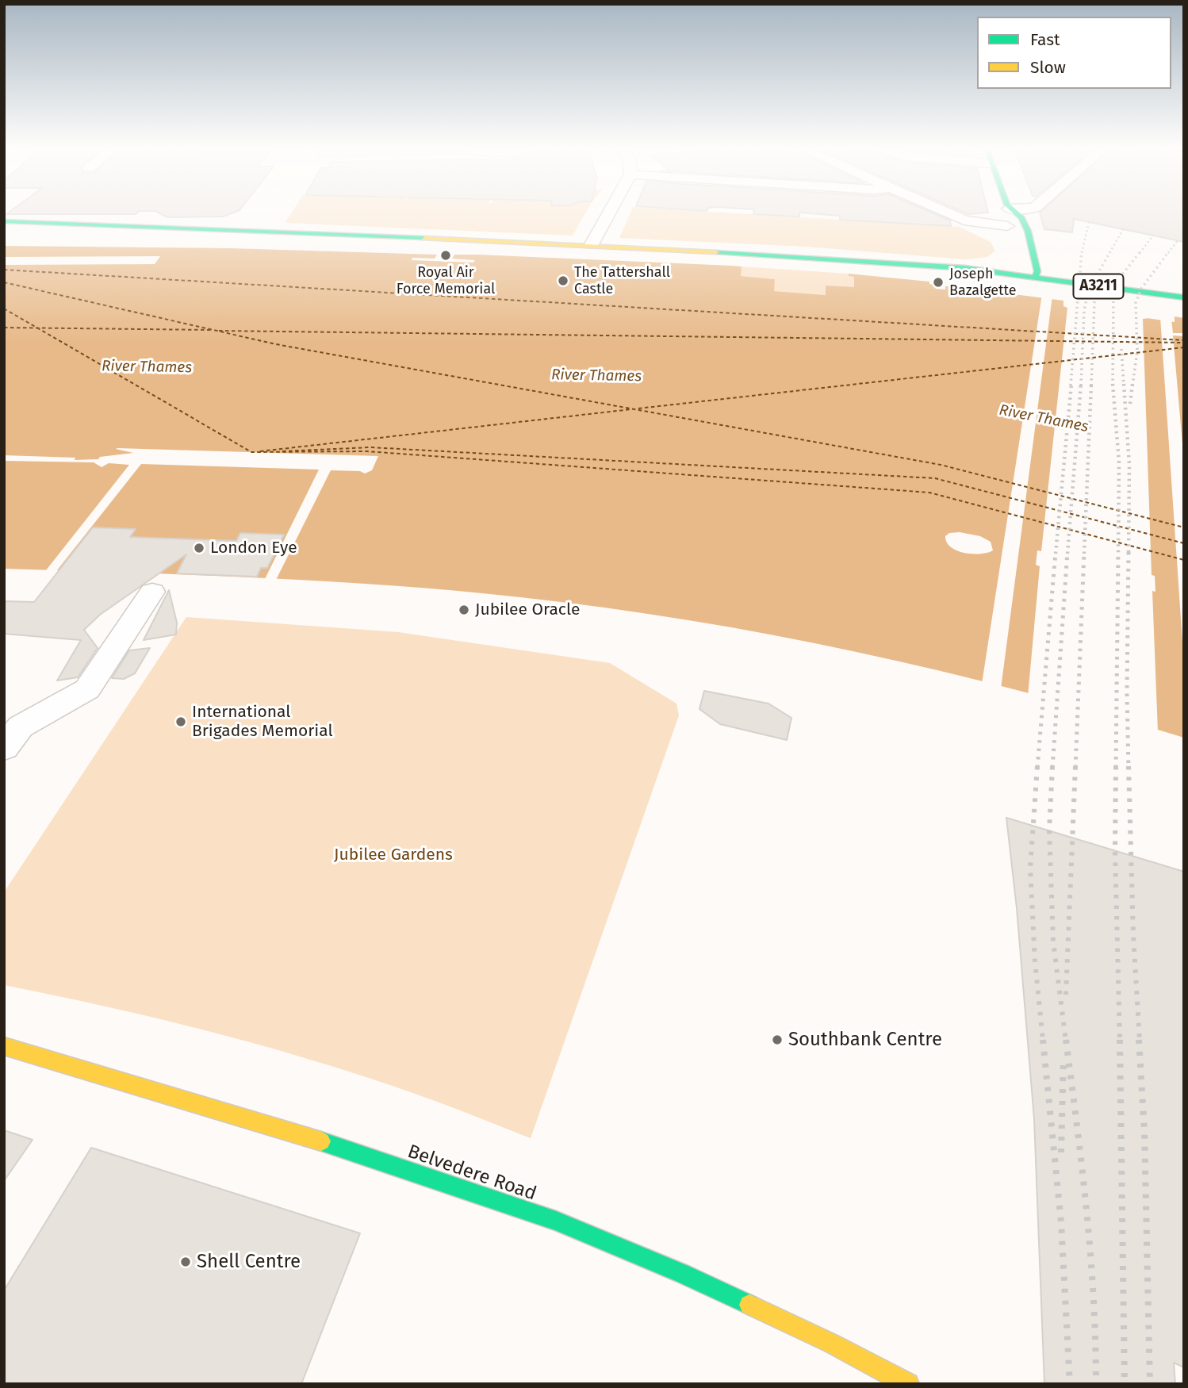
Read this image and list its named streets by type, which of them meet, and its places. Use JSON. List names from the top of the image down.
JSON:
{
  "streets": {
    "main road": ["A3211", "Belvedere Road"]
  },
  "water": ["River Thames"],
  "parks": ["Jubilee Gardens"],
  "places": [
    "Royal Air Force Memorial",
    "The Tattershall Castle",
    "Joseph Bazalgette",
    "London Eye",
    "Jubilee Oracle",
    "International Brigades Memorial",
    "Southbank Centre",
    "Shell Centre"
  ],
  "legend": ["Fast", "Slow"]
}
